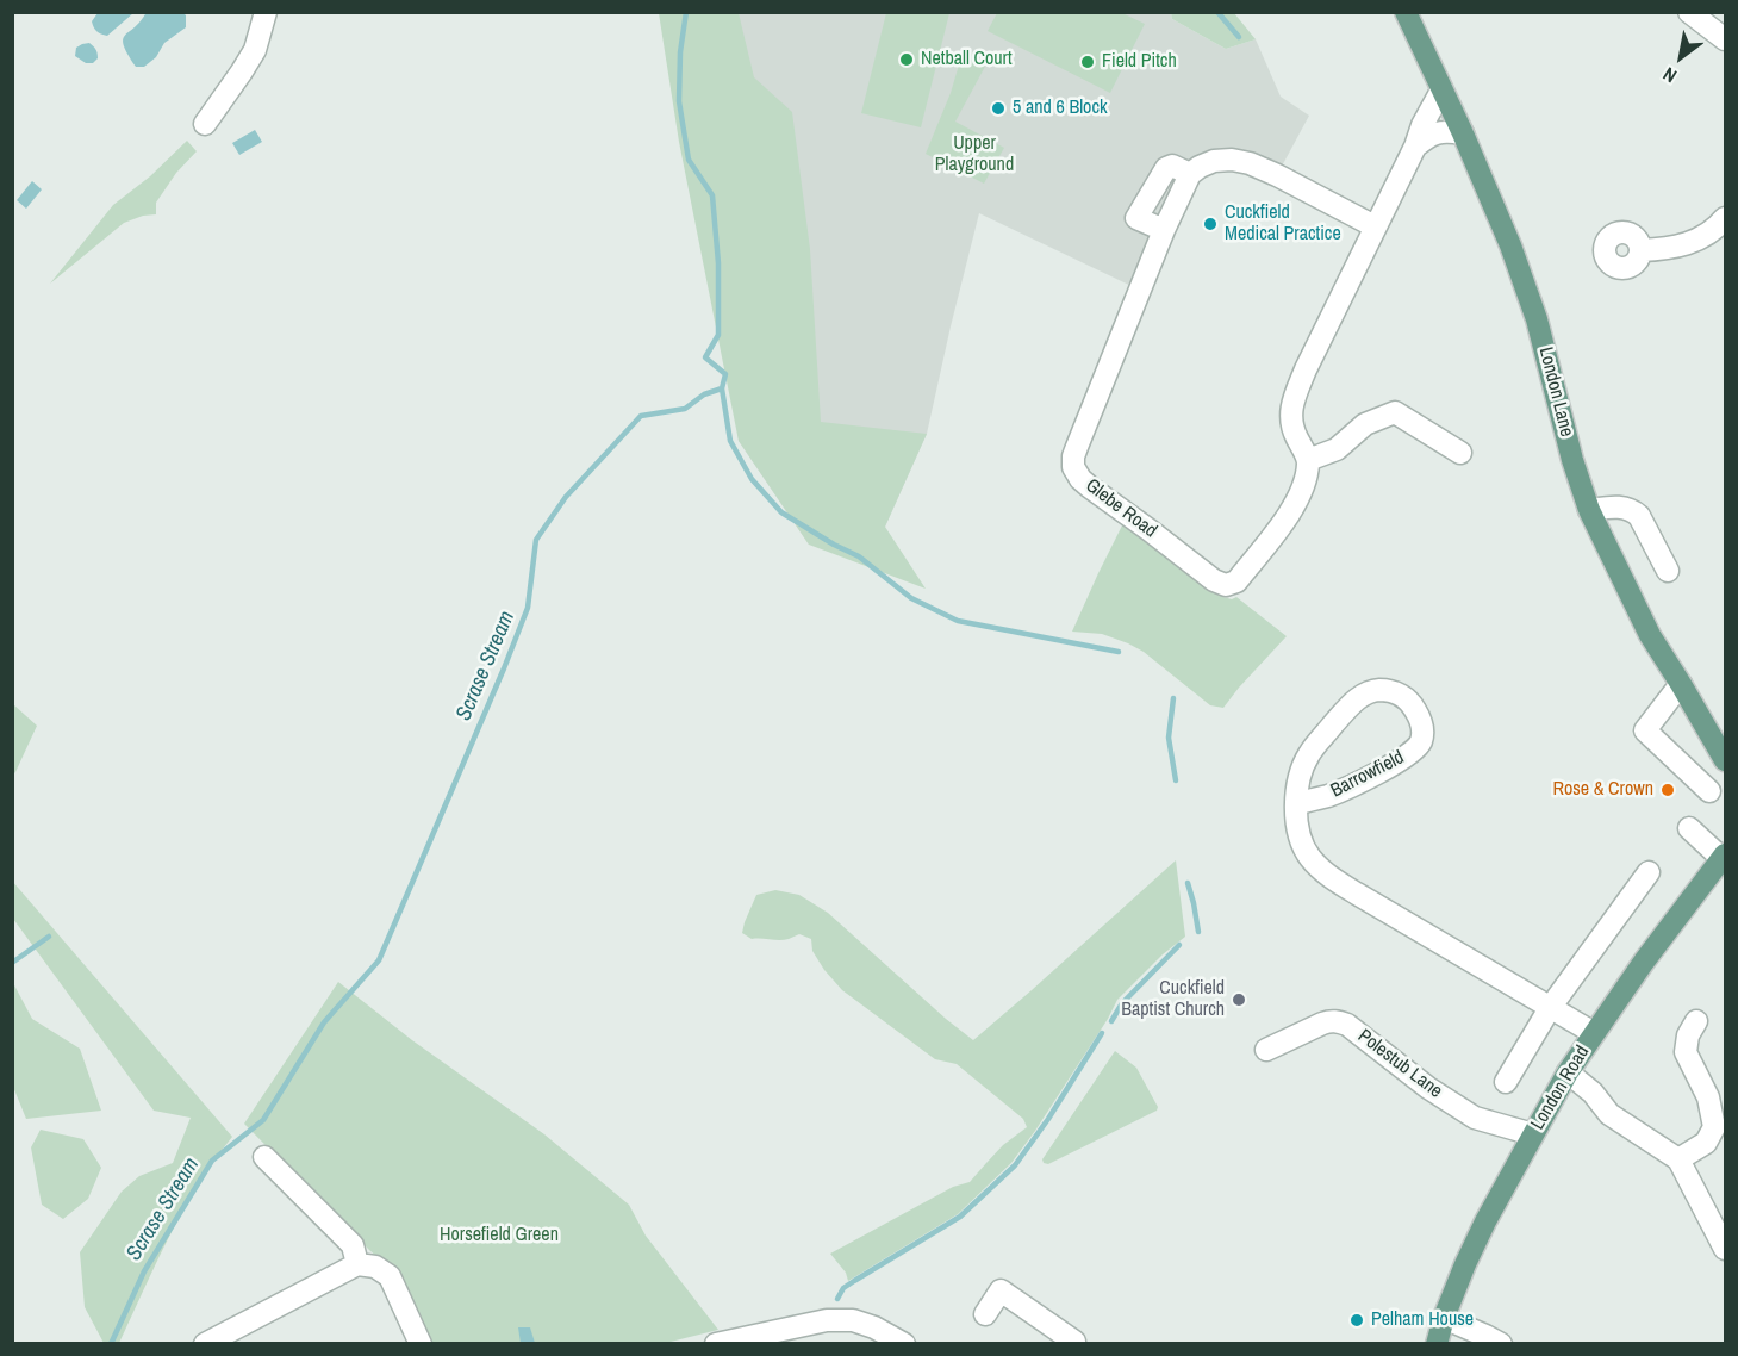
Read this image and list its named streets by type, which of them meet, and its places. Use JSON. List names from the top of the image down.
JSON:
{
  "streets": {
    "main road": ["London Lane", "London Road"],
    "street": ["Glebe Road", "Barrowfield", "Polestub Lane"]
  },
  "crossings": [
    ["Barrowfield", "London Road"],
    ["Polestub Lane", "London Road"]
  ],
  "water": ["Scrase Stream"],
  "parks": ["Upper Playground", "Horsefield Green"],
  "places": [
    "Netball Court",
    "Field Pitch",
    "5 and 6 Block",
    "Cuckfield Medical Practice",
    "Rose & Crown",
    "Cuckfield Baptist Church",
    "Pelham House"
  ],
  "north": "bottom left"
}
